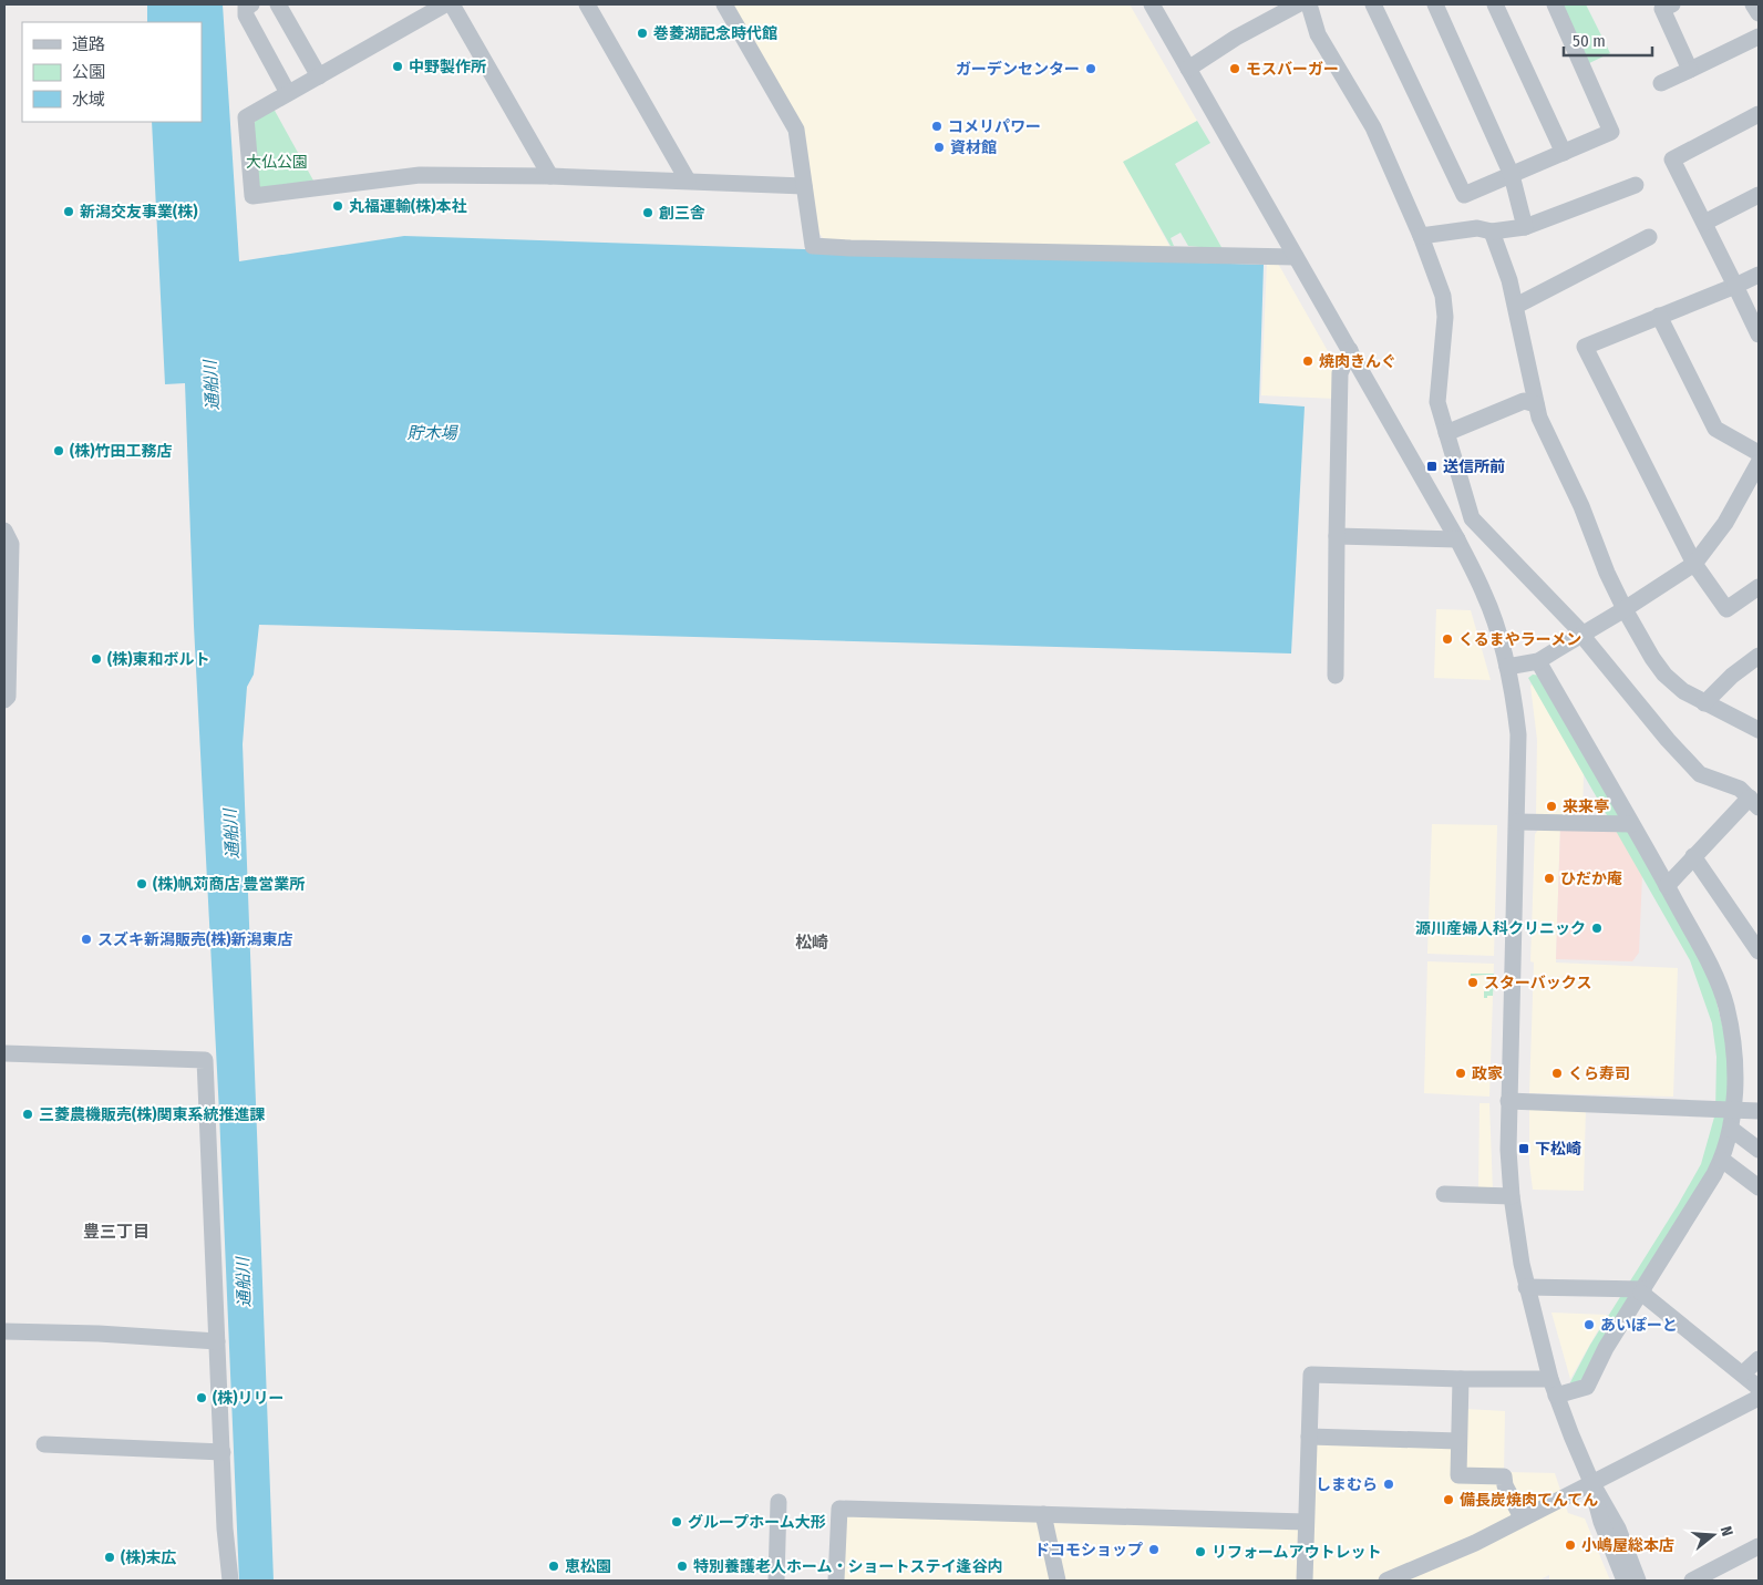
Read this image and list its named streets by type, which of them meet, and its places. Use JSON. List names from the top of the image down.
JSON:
{
  "districts": ["松崎", "豊三丁目"],
  "water": ["通船川", "貯木場"],
  "parks": ["大仏公園"],
  "places": {
    "other": [
      "巻菱湖記念時代館",
      "中野製作所",
      "ガーデンセンター",
      "モスバーガー",
      "コメリパワー",
      "資材館",
      "丸福運輸(株)本社",
      "新潟交友事業(株)",
      "創三舎",
      "焼肉きんぐ",
      "(株)竹田工務店",
      "くるまやラーメン",
      "(株)東和ボルト",
      "来来亭",
      "ひだか庵",
      "(株)帆苅商店 豊営業所",
      "源川産婦人科クリニック",
      "スズキ新潟販売(株)新潟東店",
      "スターバックス",
      "政家",
      "くら寿司",
      "三菱農機販売(株)関東系統推進課",
      "あいぽーと",
      "(株)リリー",
      "しまむら",
      "備長炭焼肉てんてん",
      "グループホーム大形",
      "小嶋屋総本店",
      "ドコモショップ",
      "リフォームアウトレット",
      "(株)末広",
      "恵松園",
      "特別養護老人ホーム・ショートステイ逢谷内"
    ],
    "transit": ["送信所前", "下松崎"]
  },
  "legend": ["道路", "公園", "水域"],
  "scale_bar": "50 m",
  "north": "right"
}
